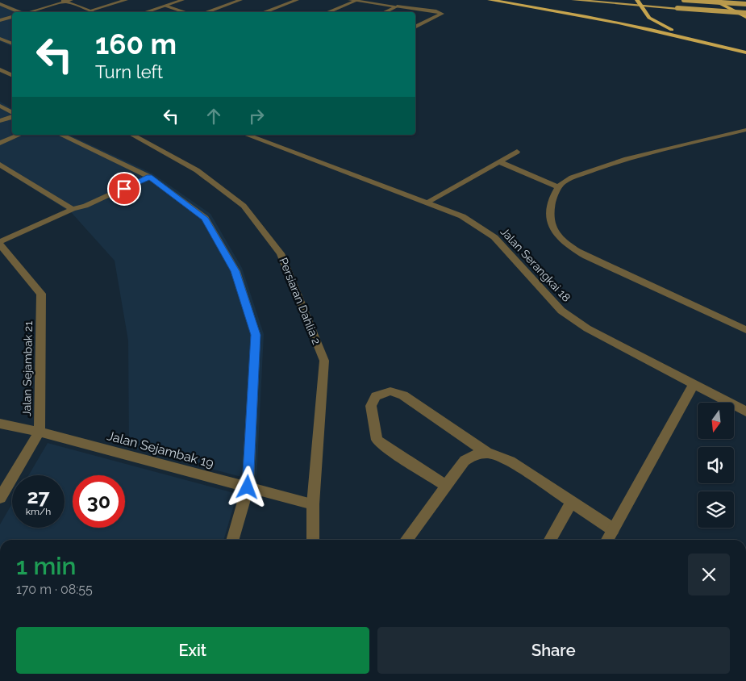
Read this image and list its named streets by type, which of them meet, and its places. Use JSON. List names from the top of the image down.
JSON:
{
  "streets": {
    "street": [
      "Jalan Serangkai 18",
      "Persiaran Dahlia 2",
      "Jalan Sejambak 21",
      "Jalan Sejambak 19"
    ]
  },
  "crossings": [
    ["Persiaran Dahlia 2", "Jalan Sejambak 19"],
    ["Jalan Sejambak 21", "Jalan Sejambak 19"]
  ],
  "north": "bottom",
  "page": {
    "turn": ["160 m", "Turn left"],
    "speed": "27 km/h",
    "limit": "30",
    "heading": ["1 min", "170 m · 08:55"],
    "buttons": ["Exit", "Share"]
  }
}
